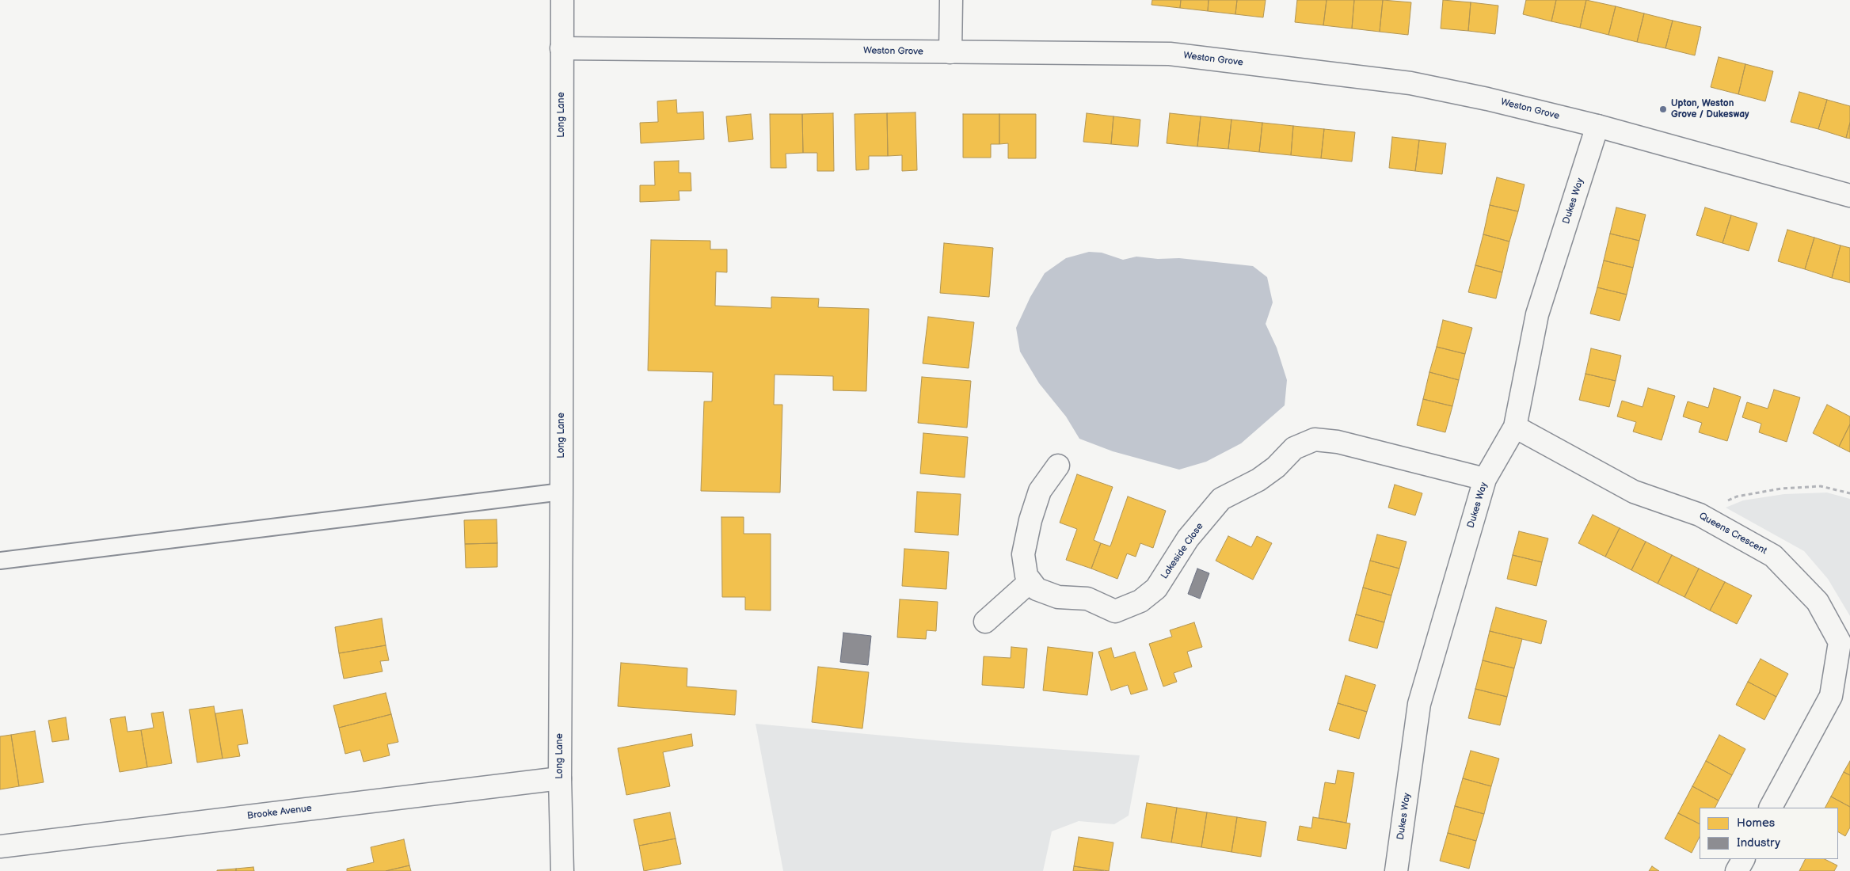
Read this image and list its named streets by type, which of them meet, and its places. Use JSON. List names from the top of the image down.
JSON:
{
  "streets": {
    "main road": [
      "Weston Grove",
      "Long Lane",
      "Dukes Way",
      "Queens Crescent",
      "Lakeside Close",
      "Brooke Avenue"
    ]
  },
  "crossings": [
    ["Weston Grove", "Long Lane"],
    ["Weston Grove", "Dukes Way"],
    ["Long Lane", "Brooke Avenue"],
    ["Dukes Way", "Queens Crescent"],
    ["Dukes Way", "Lakeside Close"]
  ],
  "places": ["Upton, Weston Grove / Dukesway"],
  "legend": ["Homes", "Industry"]
}
